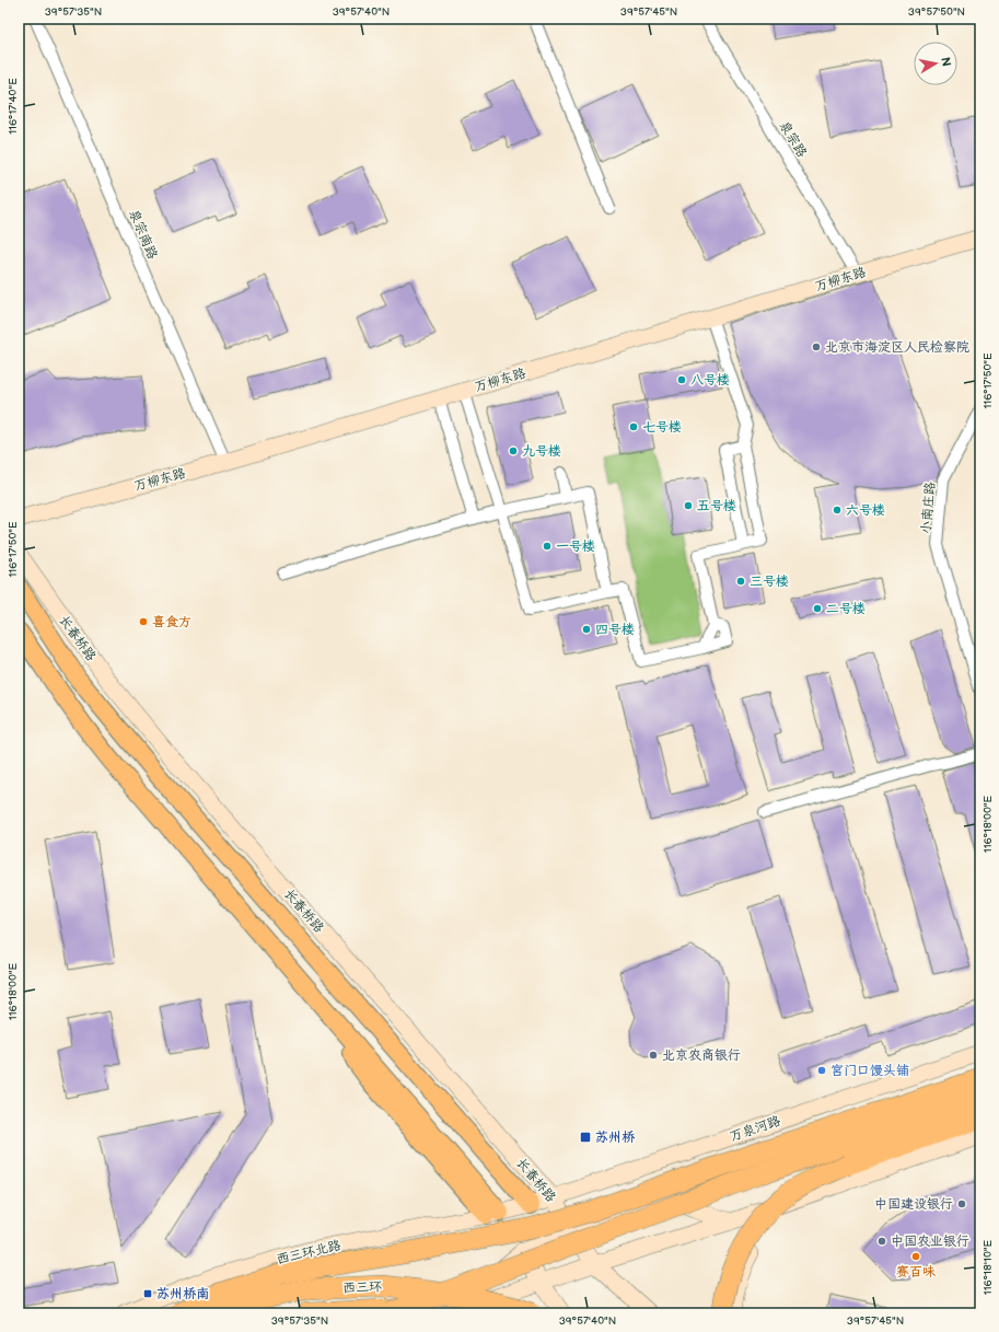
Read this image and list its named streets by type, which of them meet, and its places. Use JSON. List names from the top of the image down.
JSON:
{
  "streets": {
    "highway": ["万泉河路", "西三环"],
    "main road": ["长春桥路"],
    "street": [
      "泉宗路",
      "泉宗南路",
      "万柳东路",
      "小南庄路",
      "西三环北路"
    ]
  },
  "crossings": [
    ["泉宗路", "万柳东路"],
    ["泉宗南路", "万柳东路"],
    ["长春桥路", "万泉河路"],
    ["长春桥路", "西三环北路"],
    ["万泉河路", "西三环北路"]
  ],
  "places": {
    "other": [
      "北京市海淀区人民检察院",
      "八号楼",
      "七号楼",
      "九号楼",
      "五号楼",
      "六号楼",
      "一号楼",
      "三号楼",
      "二号楼",
      "喜食方",
      "四号楼",
      "北京农商银行",
      "宫门口馒头铺",
      "中国建设银行",
      "中国农业银行",
      "赛百味"
    ],
    "transit": ["苏州桥", "苏州桥南"]
  },
  "north": "right",
  "coordinates": [
    "39°57'35\"N",
    "39°57'40\"N",
    "39°57'45\"N",
    "39°57'50\"N",
    "116°17'40\"E",
    "116°17'50\"E",
    "116°18'00\"E",
    "116°18'10\"E"
  ]
}
